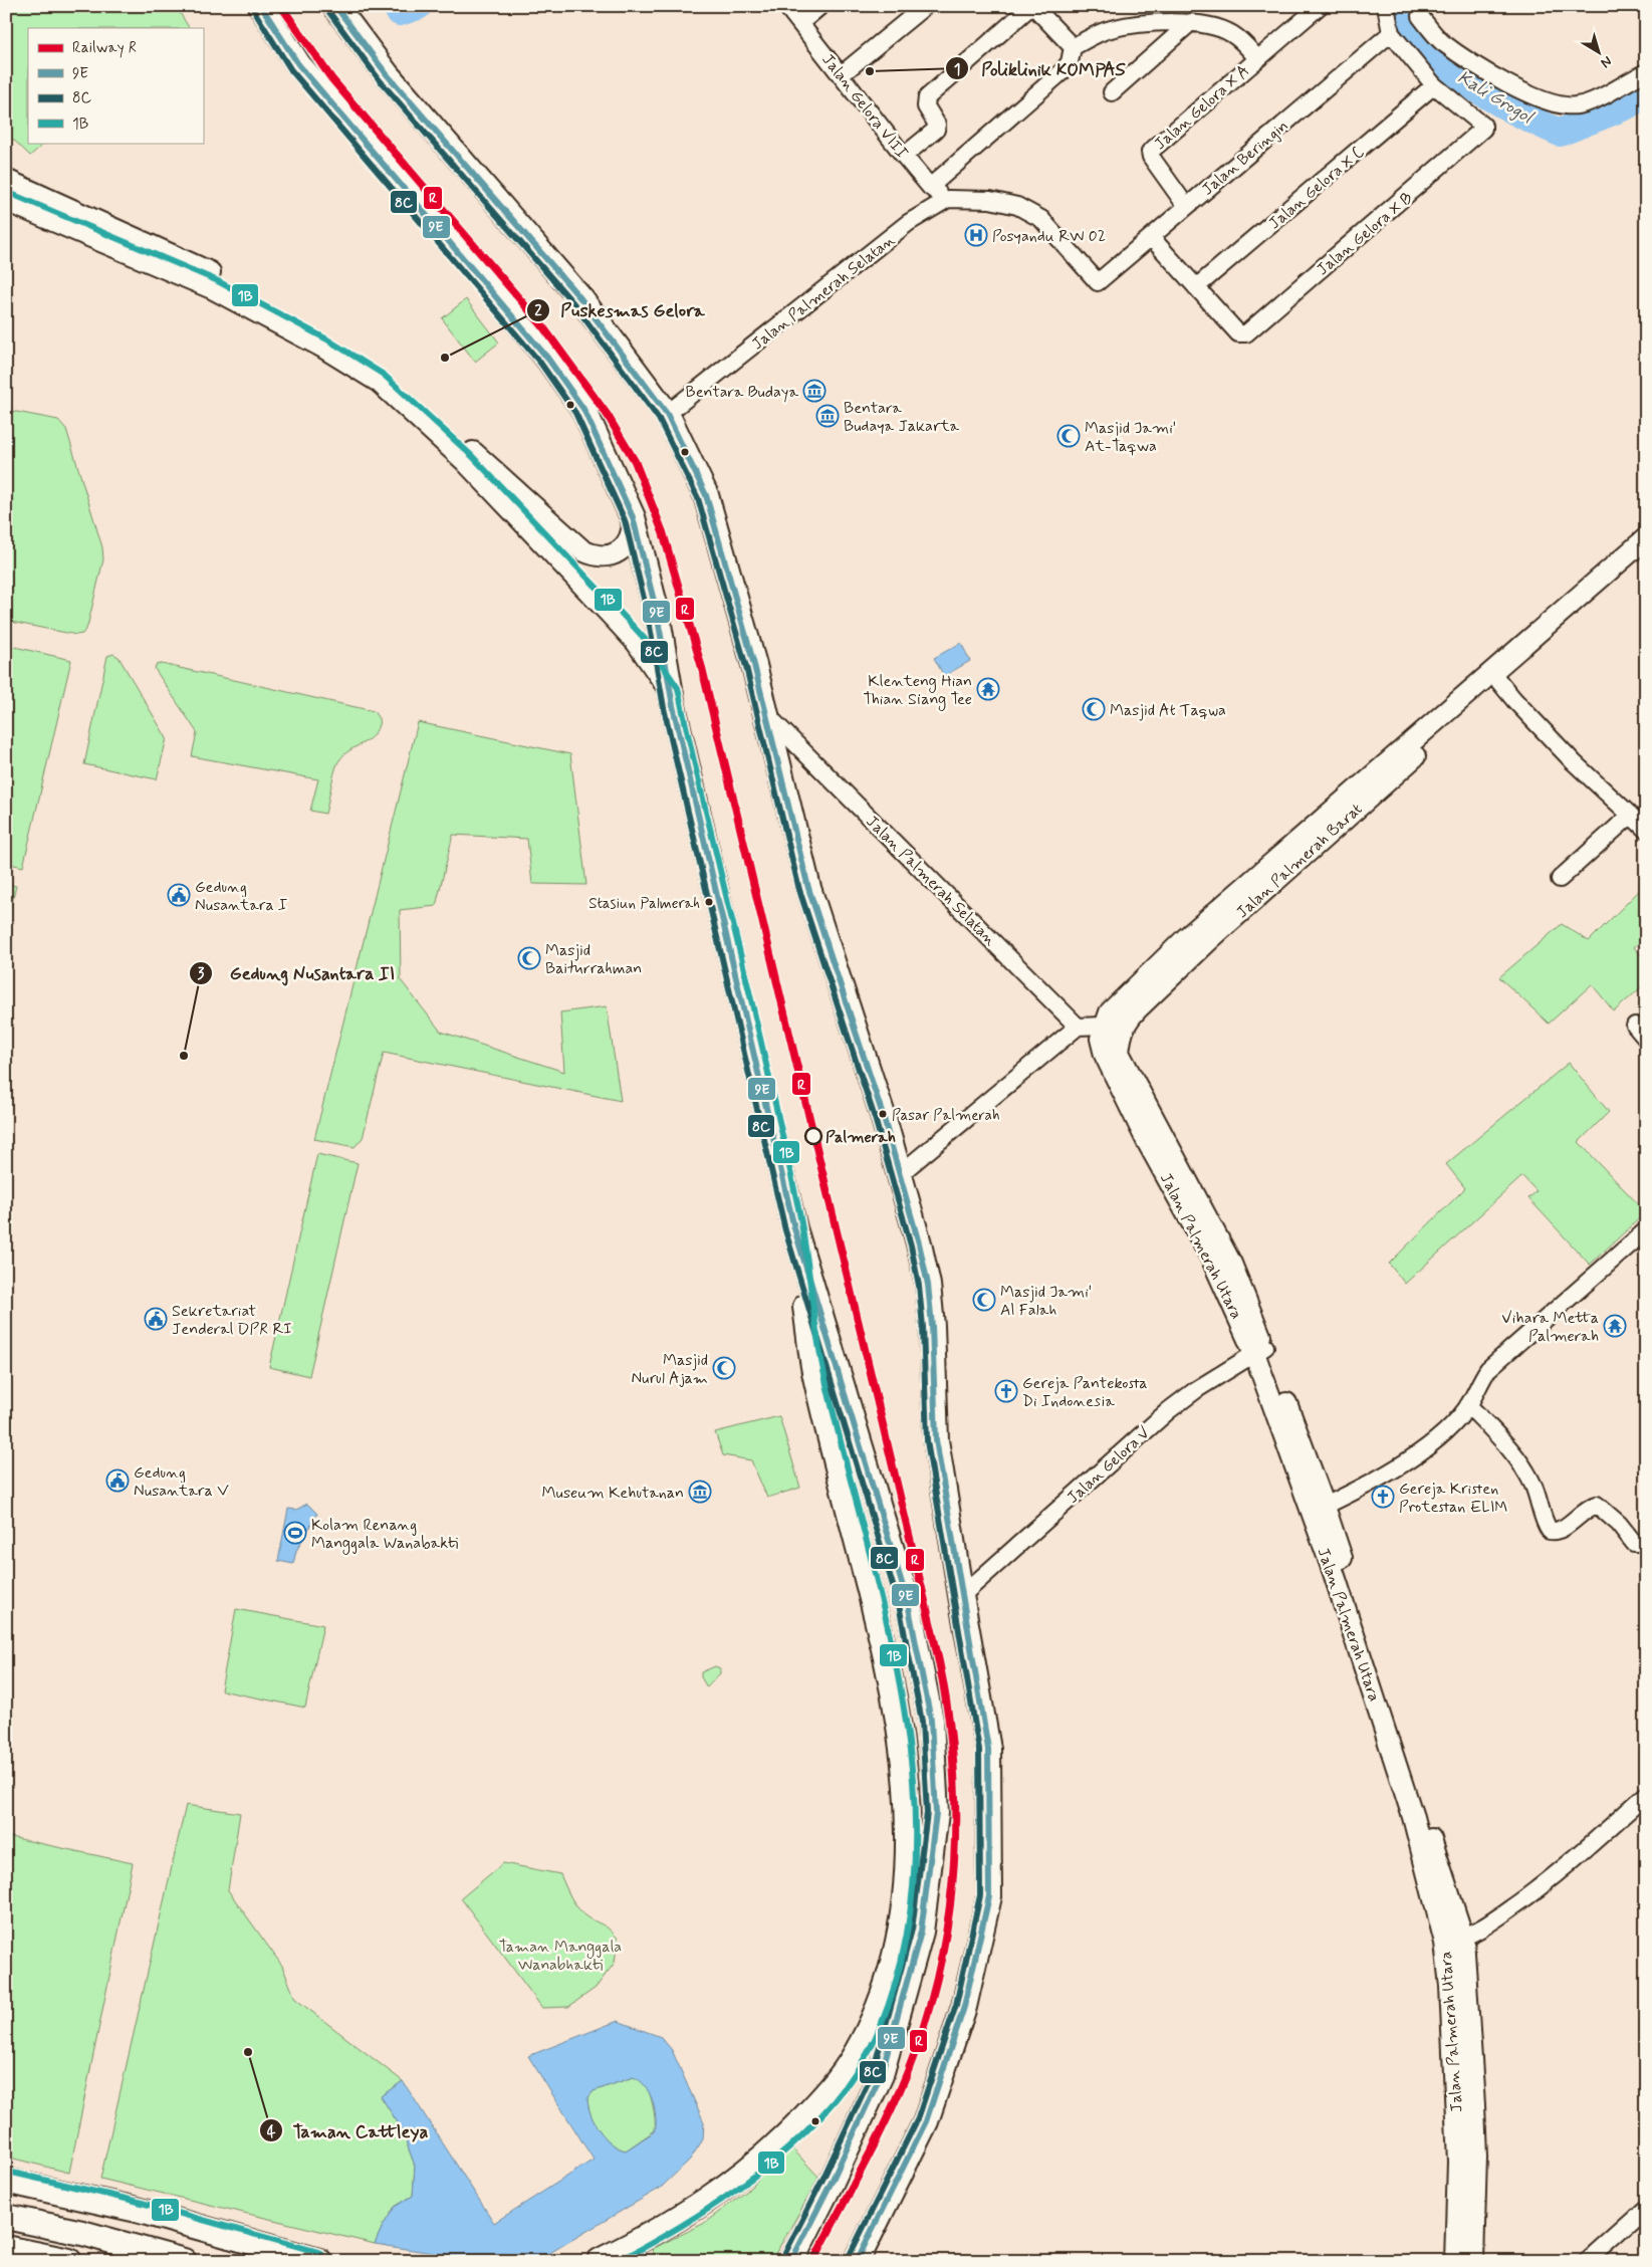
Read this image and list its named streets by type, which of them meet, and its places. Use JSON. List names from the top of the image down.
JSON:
{
  "streets": {
    "main road": ["Jalan Palmerah Barat", "Jalan Palmerah Utara"],
    "street": [
      "Jalan Gelora VIII",
      "Jalan Gelora X A",
      "Jalan Beringin",
      "Jalan Gelora X C",
      "Jalan Gelora X B",
      "Jalan Palmerah Selatan",
      "Jalan Gelora V"
    ]
  },
  "crossings": [
    ["Jalan Gelora VIII", "Jalan Beringin"],
    ["Jalan Gelora VIII", "Jalan Palmerah Selatan"],
    ["Jalan Gelora X A", "Jalan Beringin"],
    ["Jalan Beringin", "Jalan Gelora X B"],
    ["Jalan Beringin", "Jalan Palmerah Selatan"],
    ["Jalan Gelora X C", "Jalan Gelora X B"],
    ["Jalan Palmerah Barat", "Jalan Palmerah Utara"],
    ["Jalan Palmerah Utara", "Jalan Gelora V"]
  ],
  "water": ["Kali Grogol"],
  "parks": ["Taman Manggala Wanabhakti"],
  "places": {
    "other": [
      "Poliklinik KOMPAS",
      "Puskesmas Gelora",
      "Stasiun Palmerah",
      "Gedung Nusantara II",
      "Pasar Palmerah",
      "Palmerah",
      "Taman Cattleya"
    ],
    "hospital": ["Posyandu RW 02"],
    "museum": ["Bentara Budaya", "Bentara Budaya Jakarta", "Museum Kehutanan"],
    "mosque": [
      "Masjid Jami' At-Taqwa",
      "Masjid At Taqwa",
      "Masjid Baiturrahman",
      "Masjid Jami' Al Falah",
      "Masjid Nurul Ajam"
    ],
    "temple": ["Klenteng Hian Thian Siang Tee", "Vihara Metta Palmerah"],
    "public building": ["Gedung Nusantara I", "Sekretariat Jenderal DPR RI", "Gedung Nusantara V"],
    "church": ["Gereja Pantekosta Di Indonesia", "Gereja Kristen Protestan ELIM"],
    "sports": ["Kolam Renang Manggala Wanabakti"]
  },
  "lines": [
    "rail line R",
    "transit line 9E",
    "transit line 8C",
    "transit line 1B"
  ],
  "legend": [
    "Railway R",
    "9E",
    "8C",
    "1B"
  ],
  "north": "bottom right"
}
